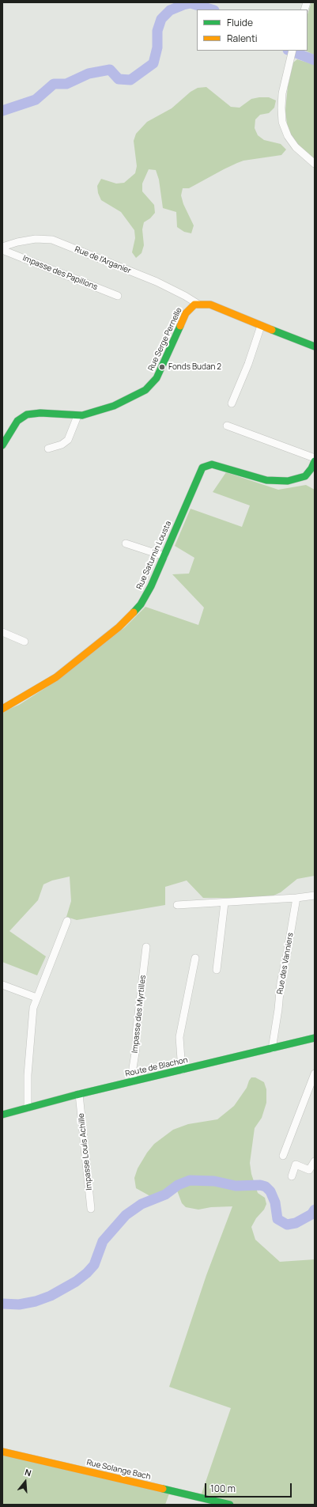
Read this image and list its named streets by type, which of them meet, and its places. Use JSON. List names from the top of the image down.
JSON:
{
  "streets": {
    "street": [
      "Rue de l'Arganier",
      "Impasse des Papillons",
      "Rue Serge Pernelle",
      "Rue Saturnin Lousta",
      "Rue des Vanniers",
      "Impasse des Myrtilles",
      "Route de Blachon",
      "Impasse Louis Achille",
      "Rue Solange Bach"
    ]
  },
  "crossings": [
    ["Rue de l'Arganier", "Rue Serge Pernelle"],
    ["Rue des Vanniers", "Route de Blachon"],
    ["Impasse des Myrtilles", "Route de Blachon"],
    ["Route de Blachon", "Impasse Louis Achille"]
  ],
  "places": ["Fonds Budan 2"],
  "legend": ["Fluide", "Ralenti"],
  "scale_bar": "100 m",
  "north": "top"
}
